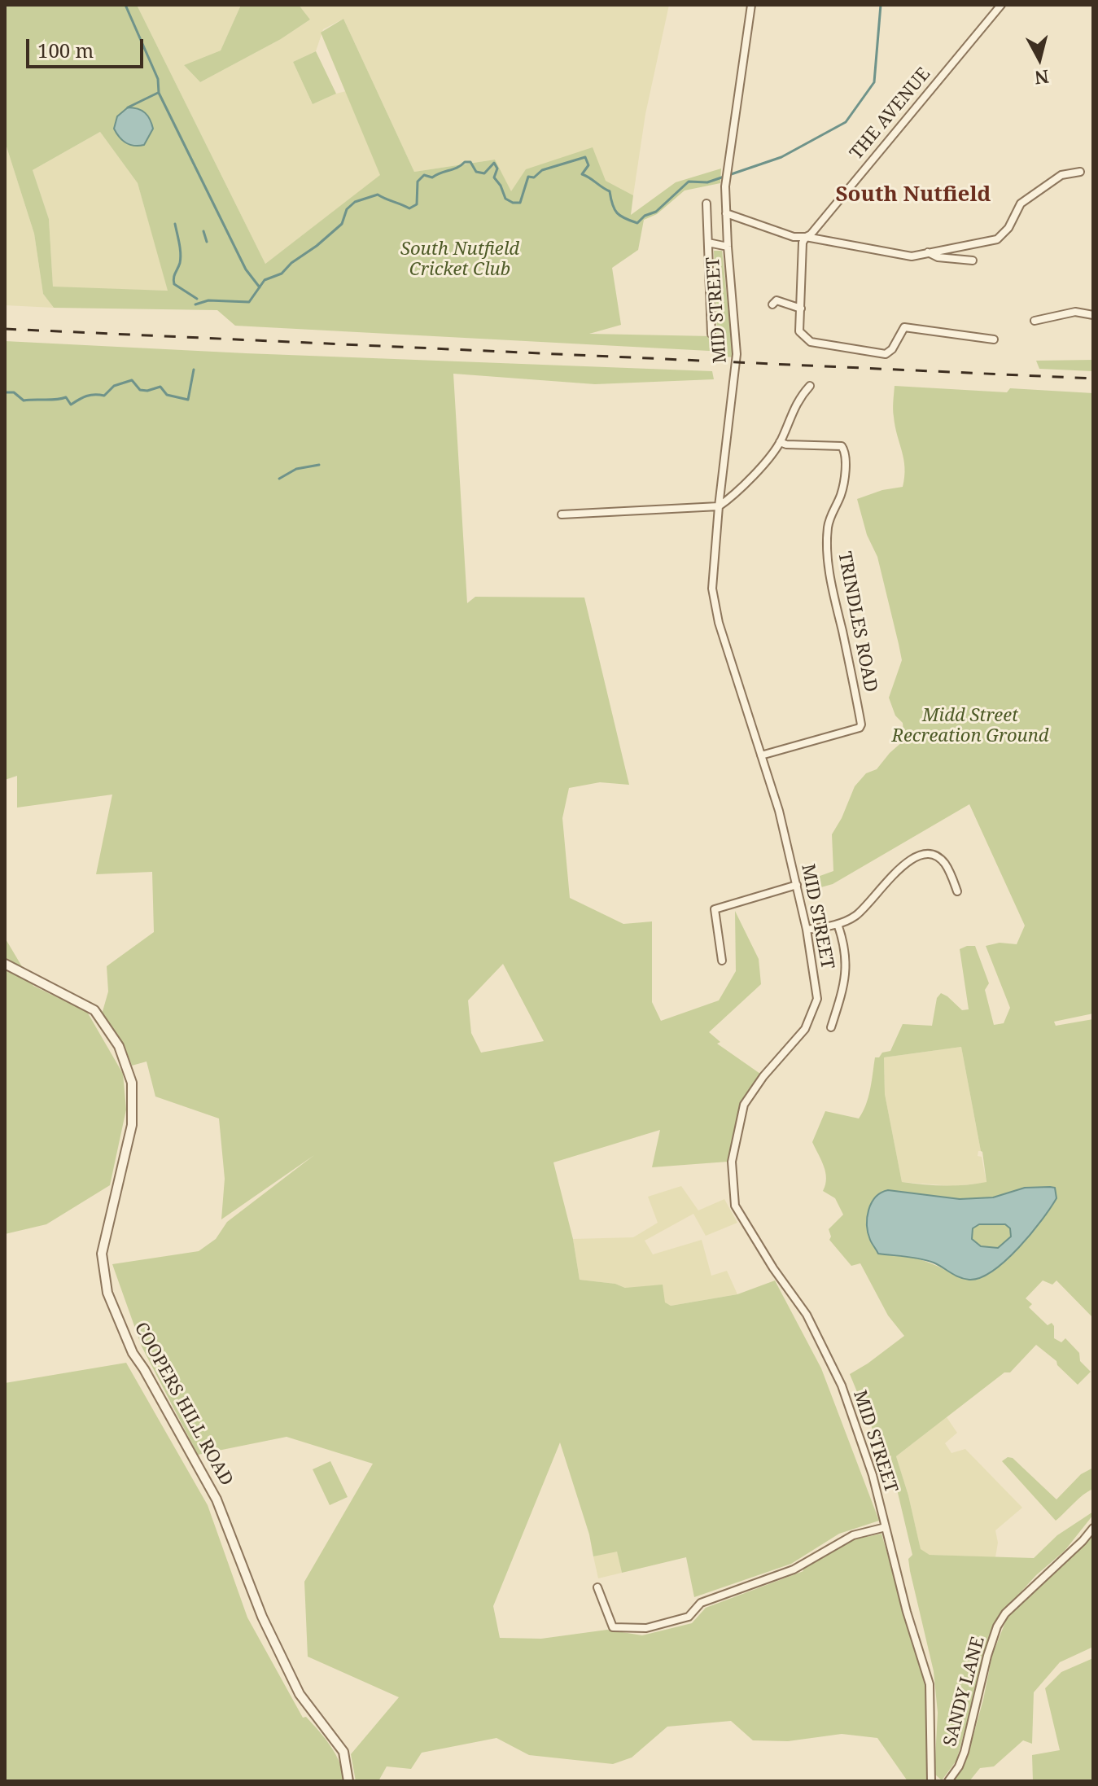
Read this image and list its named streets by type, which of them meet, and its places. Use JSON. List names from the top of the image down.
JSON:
{
  "streets": {
    "street": [
      "THE AVENUE",
      "MID STREET",
      "TRINDLES ROAD",
      "COOPERS HILL ROAD",
      "SANDY LANE"
    ]
  },
  "crossings": [
    ["MID STREET", "TRINDLES ROAD"]
  ],
  "districts": ["South Nutfield"],
  "parks": ["South Nutfield Cricket Club", "Midd Street Recreation Ground"],
  "scale_bar": "100 m",
  "north": "bottom"
}
